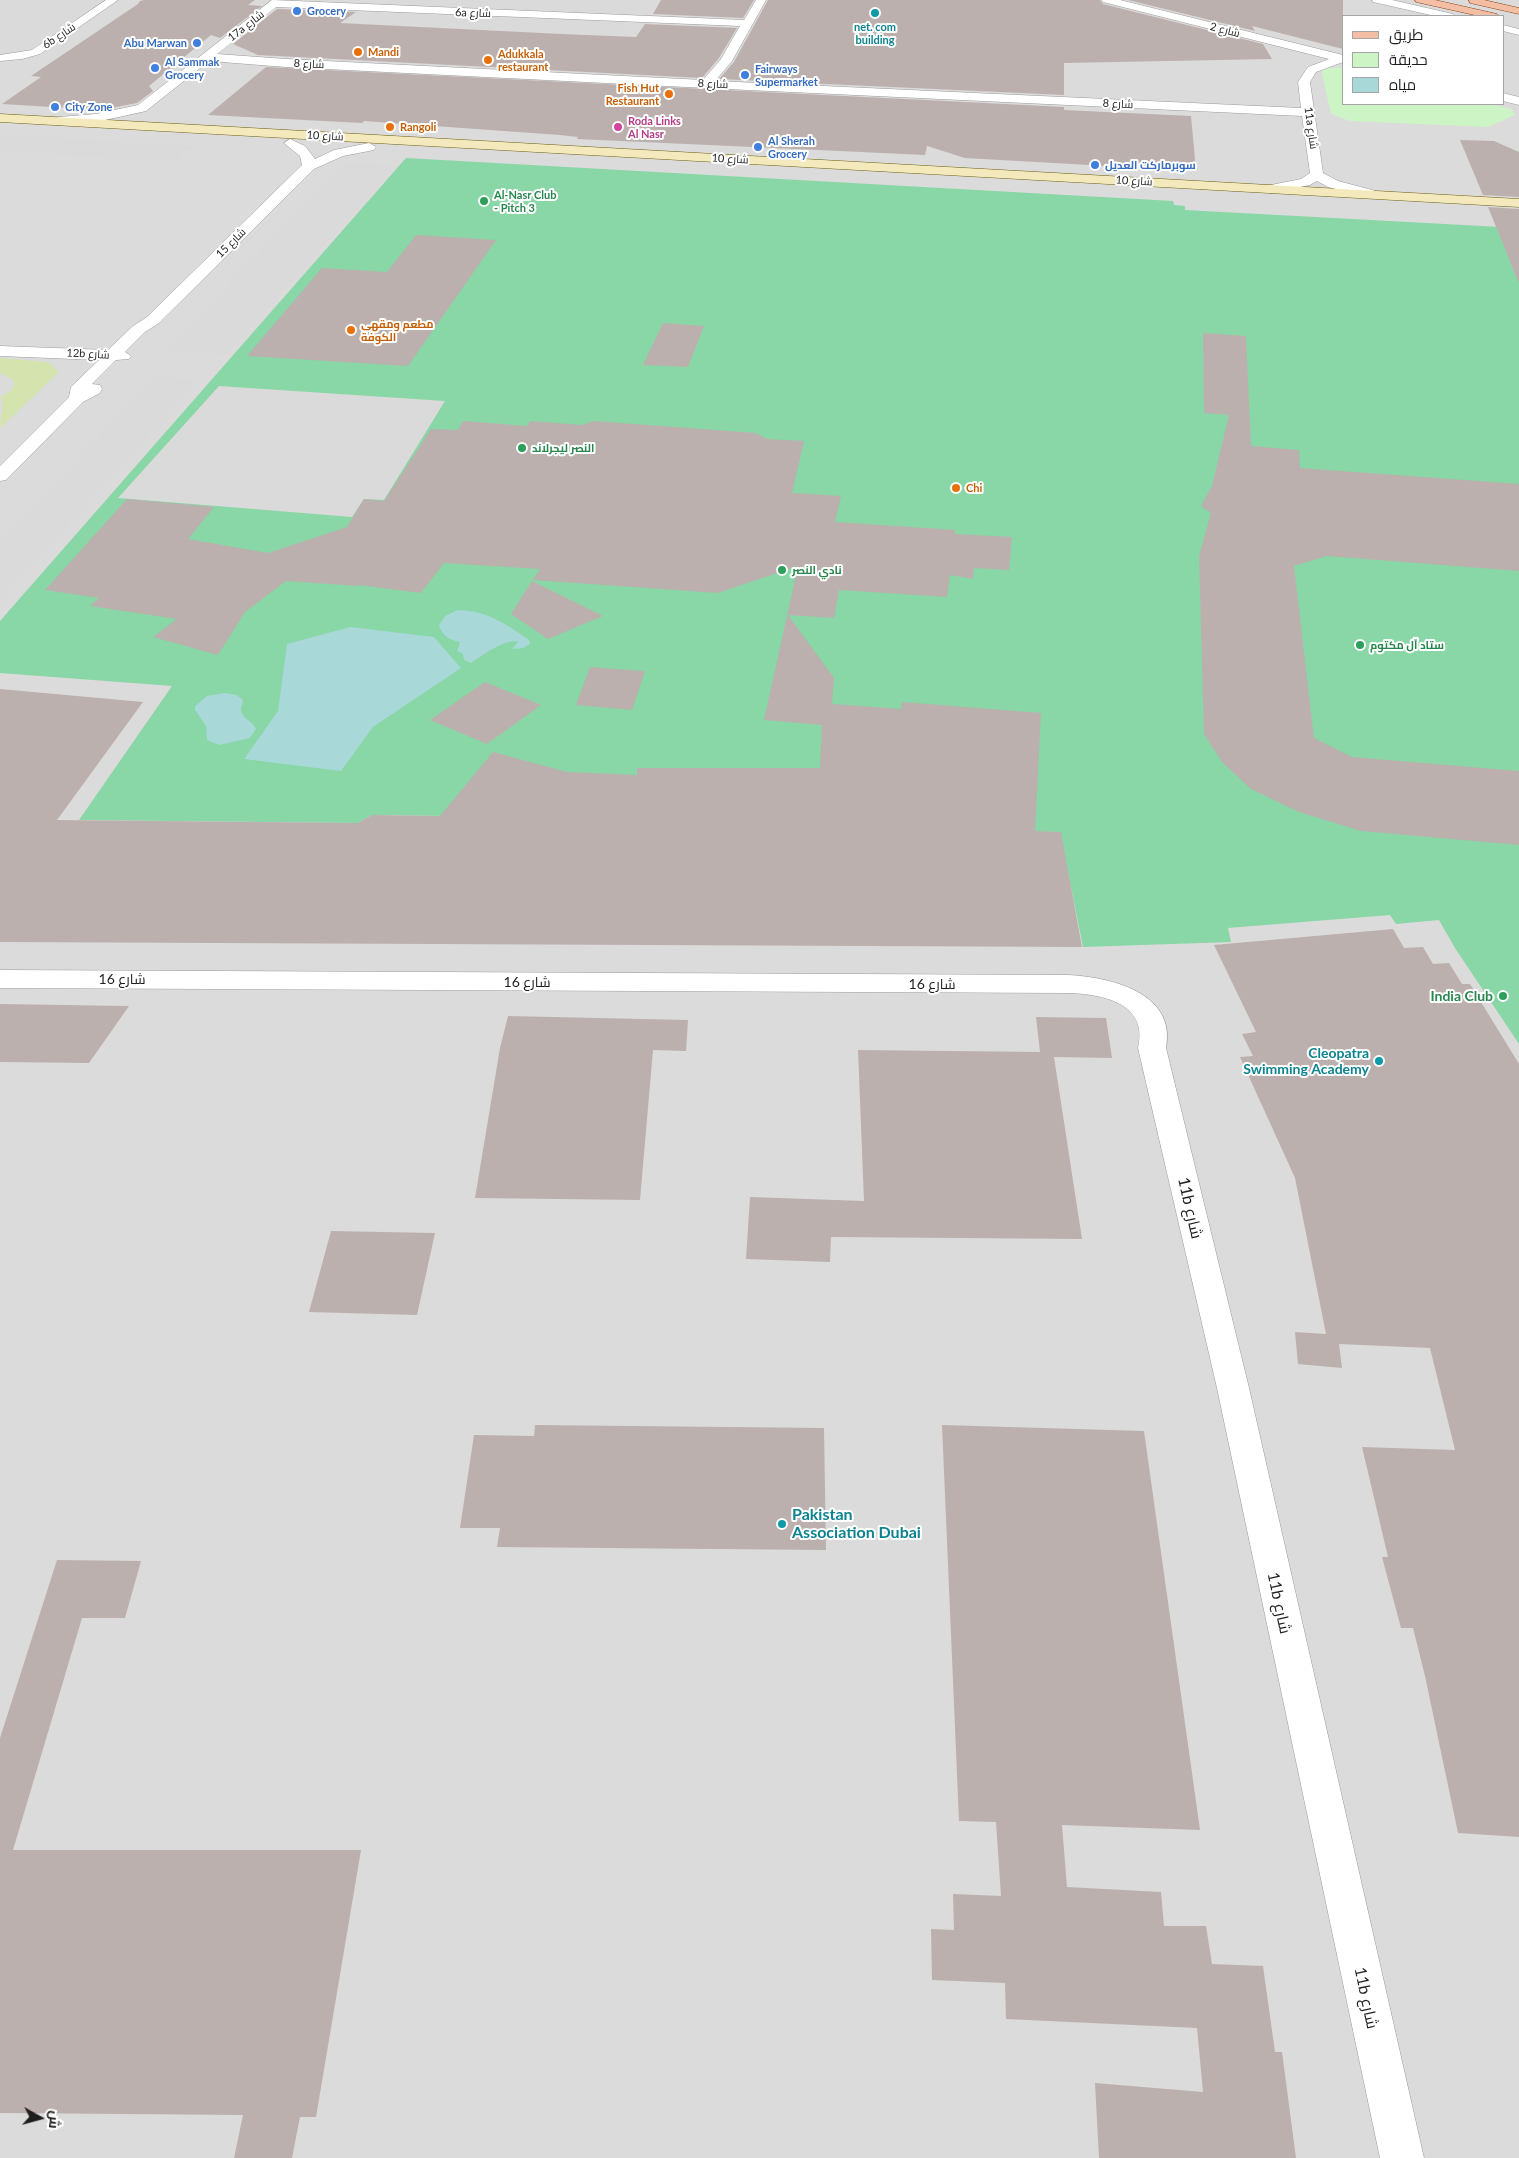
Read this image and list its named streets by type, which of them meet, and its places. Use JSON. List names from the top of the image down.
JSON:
{
  "streets": {
    "main road": ["شارع 10"],
    "street": [
      "6a شارع",
      "17a شارع",
      "شارع 2",
      "6b شارع",
      "شارع 8",
      "11a شارع",
      "شارع 15",
      "12b شارع",
      "شارع 16",
      "11b شارع"
    ]
  },
  "crossings": [
    ["6a شارع", "17a شارع"],
    ["17a شارع", "شارع 8"],
    ["17a شارع", "شارع 10"],
    ["شارع 2", "11a شارع"],
    ["شارع 8", "11a شارع"],
    ["شارع 10", "شارع 15"],
    ["شارع 15", "12b شارع"],
    ["شارع 16", "11b شارع"]
  ],
  "places": [
    "Grocery",
    "net. com building",
    "Abu Marwan",
    "Mandi",
    "Adukkala restaurant",
    "Al Sammak Grocery",
    "Fairways Supermarket",
    "Fish Hut Restaurant",
    "City Zone",
    "Rangoli",
    "Roda Links Al Nasr",
    "Al Sherah Grocery",
    "سوبرماركت العديل",
    "Al-Nasr Club - Pitch 3",
    "مطعم ومقهى الكوفة",
    "النصر ليجرلاند",
    "Chi",
    "نادي النصر",
    "ستاد اّل مكتوم",
    "India Club",
    "Cleopatra Swimming Academy",
    "Pakistan Association Dubai"
  ],
  "legend": ["طريق", "حديقة", "مياه"],
  "north": "right"
}
